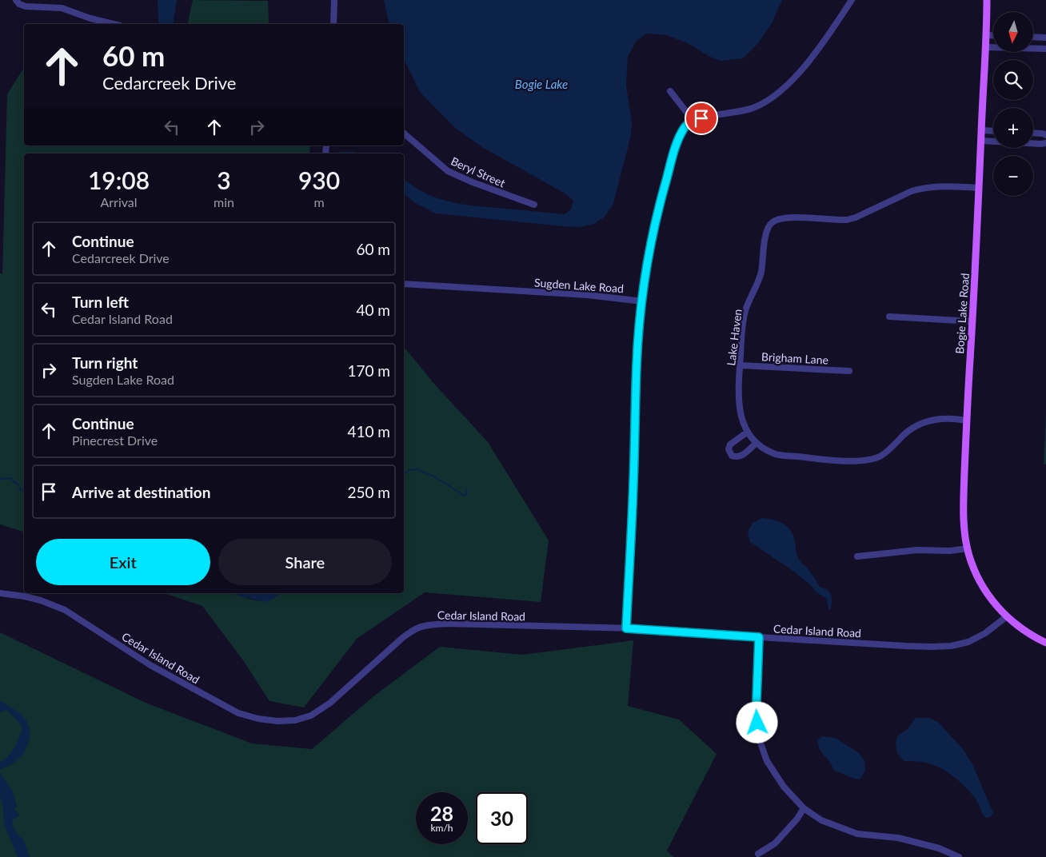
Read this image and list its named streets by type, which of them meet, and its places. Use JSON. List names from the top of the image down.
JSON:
{
  "streets": {
    "main road": ["Bogie Lake Road"],
    "street": [
      "Beryl Street",
      "Sugden Lake Road",
      "Lake Haven",
      "Brigham Lane",
      "Cedar Island Road"
    ]
  },
  "crossings": [
    ["Bogie Lake Road", "Lake Haven"],
    ["Bogie Lake Road", "Cedar Island Road"],
    ["Lake Haven", "Brigham Lane"]
  ],
  "water": ["Bogie Lake"],
  "north": "bottom",
  "page": {
    "map_buttons": ["+", "−"],
    "turn": ["60 m", "Cedarcreek Drive"],
    "eta": [
      "19:08",
      "Arrival",
      "3",
      "min",
      "930",
      "m"
    ],
    "list": [
      {
        "name": "Continue",
        "note": "Cedarcreek Drive",
        "value": "60 m"
      },
      {
        "name": "Turn left",
        "note": "Cedar Island Road",
        "value": "40 m"
      },
      {
        "name": "Turn right",
        "note": "Sugden Lake Road",
        "value": "170 m"
      },
      {
        "name": "Continue",
        "note": "Pinecrest Drive",
        "value": "410 m"
      },
      {
        "name": "Arrive at destination",
        "value": "250 m"
      }
    ],
    "buttons": ["Exit", "Share"],
    "speed": "28 km/h",
    "limit": "30"
  }
}
